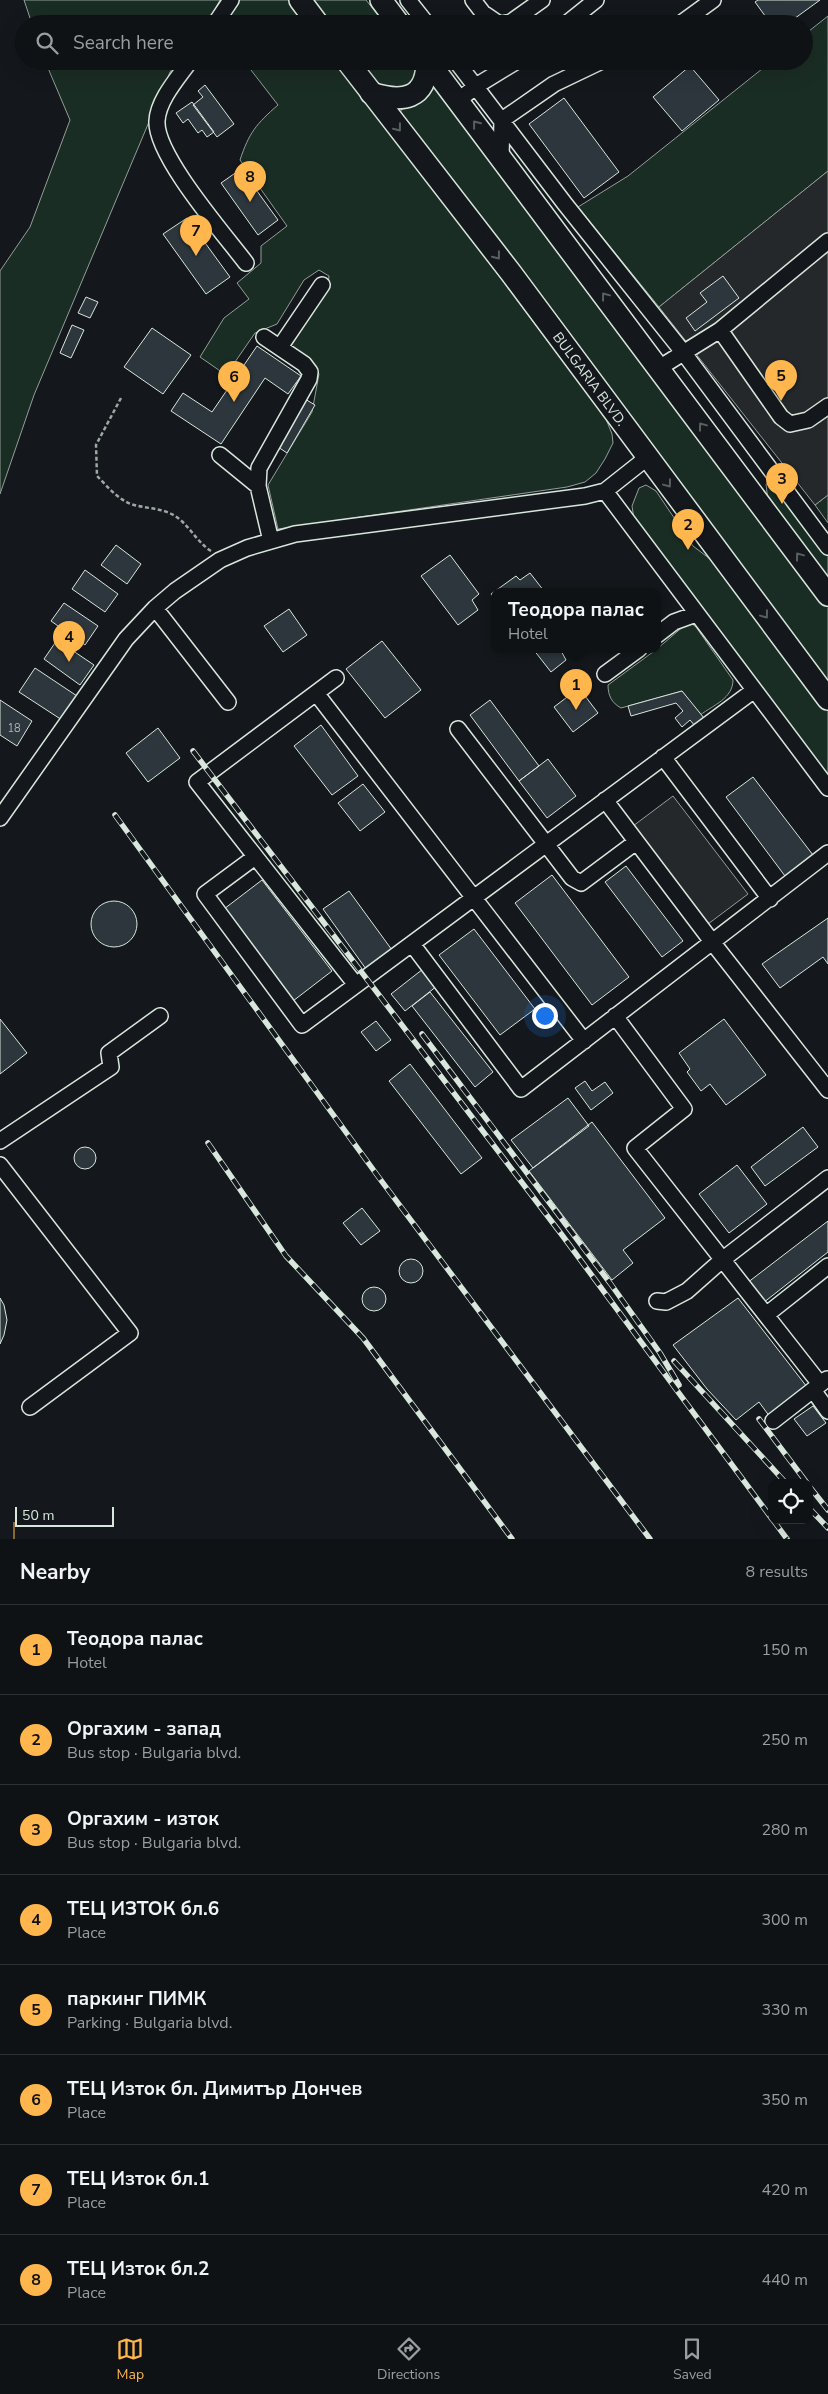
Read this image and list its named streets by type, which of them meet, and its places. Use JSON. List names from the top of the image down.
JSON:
{
  "streets": {
    "highway": ["BULGARIA BLVD."]
  },
  "house_numbers": ["18"],
  "scale_bar": "50 m",
  "page": {
    "search": "Search here",
    "pins": [
      "8",
      "7",
      "5",
      "6",
      "3",
      "2",
      "4",
      "1"
    ],
    "popup": ["Теодора палас", "Hotel"],
    "scale": "50 m",
    "heading": ["Nearby", "8 results"],
    "list": [
      {
        "mark": "1",
        "name": "Теодора палас",
        "note": "Hotel",
        "value": "150 m"
      },
      {
        "mark": "2",
        "name": "Оргахим - запад",
        "note": "Bus stop · Bulgaria blvd.",
        "value": "250 m"
      },
      {
        "mark": "3",
        "name": "Оргахим - изток",
        "note": "Bus stop · Bulgaria blvd.",
        "value": "280 m"
      },
      {
        "mark": "4",
        "name": "ТЕЦ ИЗТОК бл.6",
        "note": "Place",
        "value": "300 m"
      },
      {
        "mark": "5",
        "name": "паркинг ПИМК",
        "note": "Parking · Bulgaria blvd.",
        "value": "330 m"
      },
      {
        "mark": "6",
        "name": "ТЕЦ Изток бл. Димитър Дончев",
        "note": "Place",
        "value": "350 m"
      },
      {
        "mark": "7",
        "name": "ТЕЦ Изток бл.1",
        "note": "Place",
        "value": "420 m"
      },
      {
        "mark": "8",
        "name": "ТЕЦ Изток бл.2",
        "note": "Place",
        "value": "440 m"
      }
    ],
    "nav": ["Map", "Directions", "Saved"]
  }
}
